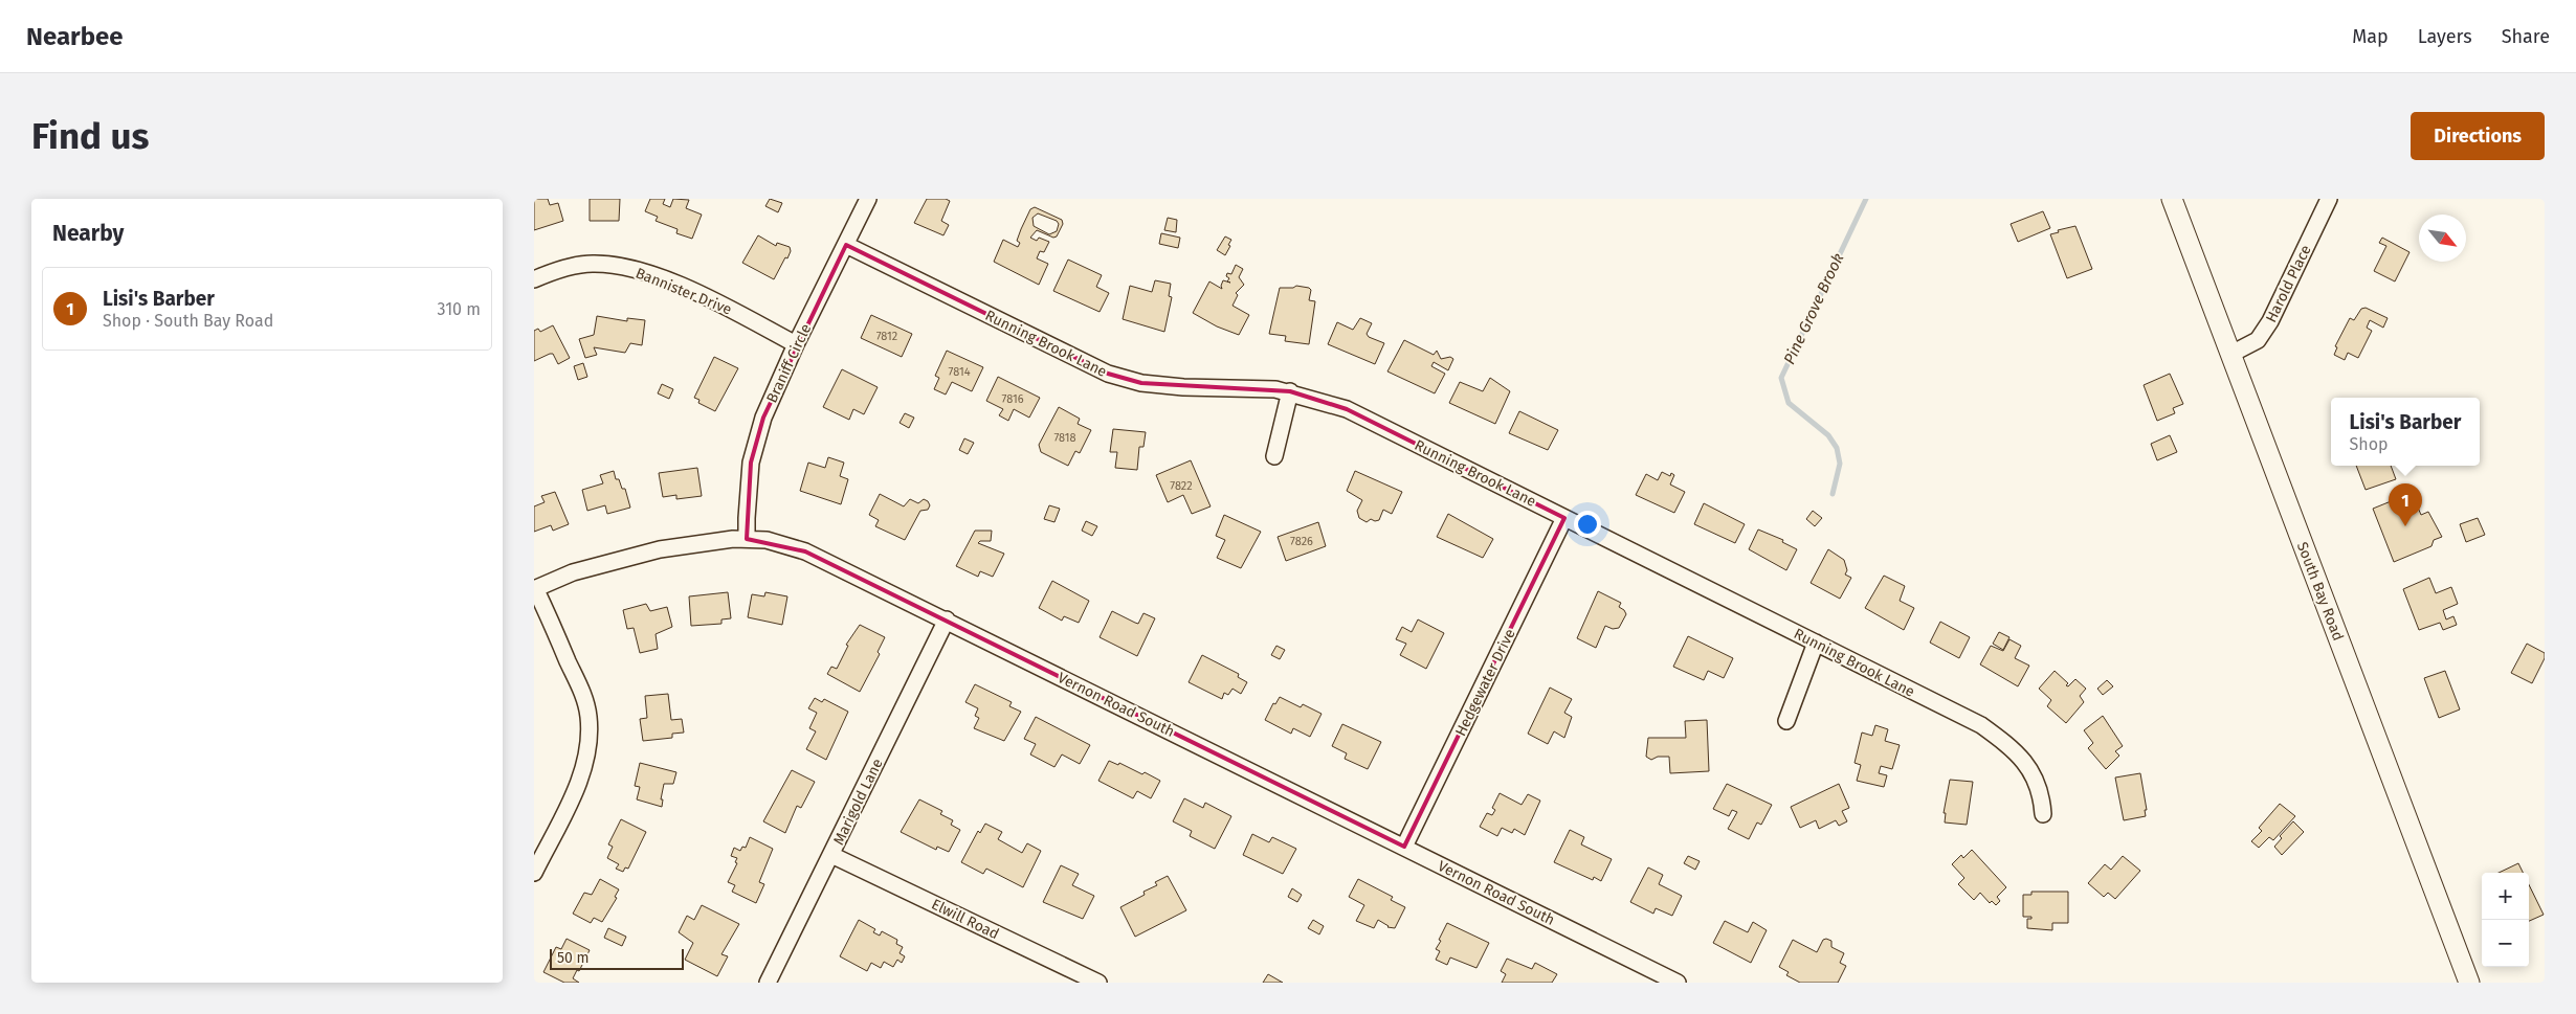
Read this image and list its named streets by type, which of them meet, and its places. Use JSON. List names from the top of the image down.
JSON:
{
  "streets": {
    "street": [
      "Harold Place",
      "Bannister Drive",
      "Running Brook Lane",
      "Braniff Circle",
      "South Bay Road",
      "Hedgewater Drive",
      "Vernon Road South",
      "Marigold Lane",
      "Elwill Road"
    ]
  },
  "crossings": [
    ["Harold Place", "South Bay Road"],
    ["Bannister Drive", "Braniff Circle"],
    ["Running Brook Lane", "Braniff Circle"],
    ["Running Brook Lane", "Hedgewater Drive"],
    ["Braniff Circle", "Vernon Road South"],
    ["Hedgewater Drive", "Vernon Road South"],
    ["Vernon Road South", "Marigold Lane"],
    ["Marigold Lane", "Elwill Road"]
  ],
  "water": ["Pine Grove Brook"],
  "house_numbers": [
    "7812",
    "7814",
    "7816",
    "7818",
    "7822",
    "7826"
  ],
  "scale_bar": "50 m",
  "north": "bottom right",
  "page": {
    "header": "Nearbee",
    "nav": ["Map", "Layers", "Share"],
    "buttons": "Directions",
    "title": "Find us",
    "heading": "Nearby",
    "list": [
      {
        "mark": "1",
        "name": "Lisi's Barber",
        "note": "Shop · South Bay Road",
        "value": "310 m"
      }
    ],
    "popup": ["Lisi's Barber", "Shop"],
    "pins": "1",
    "map_buttons": ["+", "−"],
    "scale": "50 m"
  }
}
